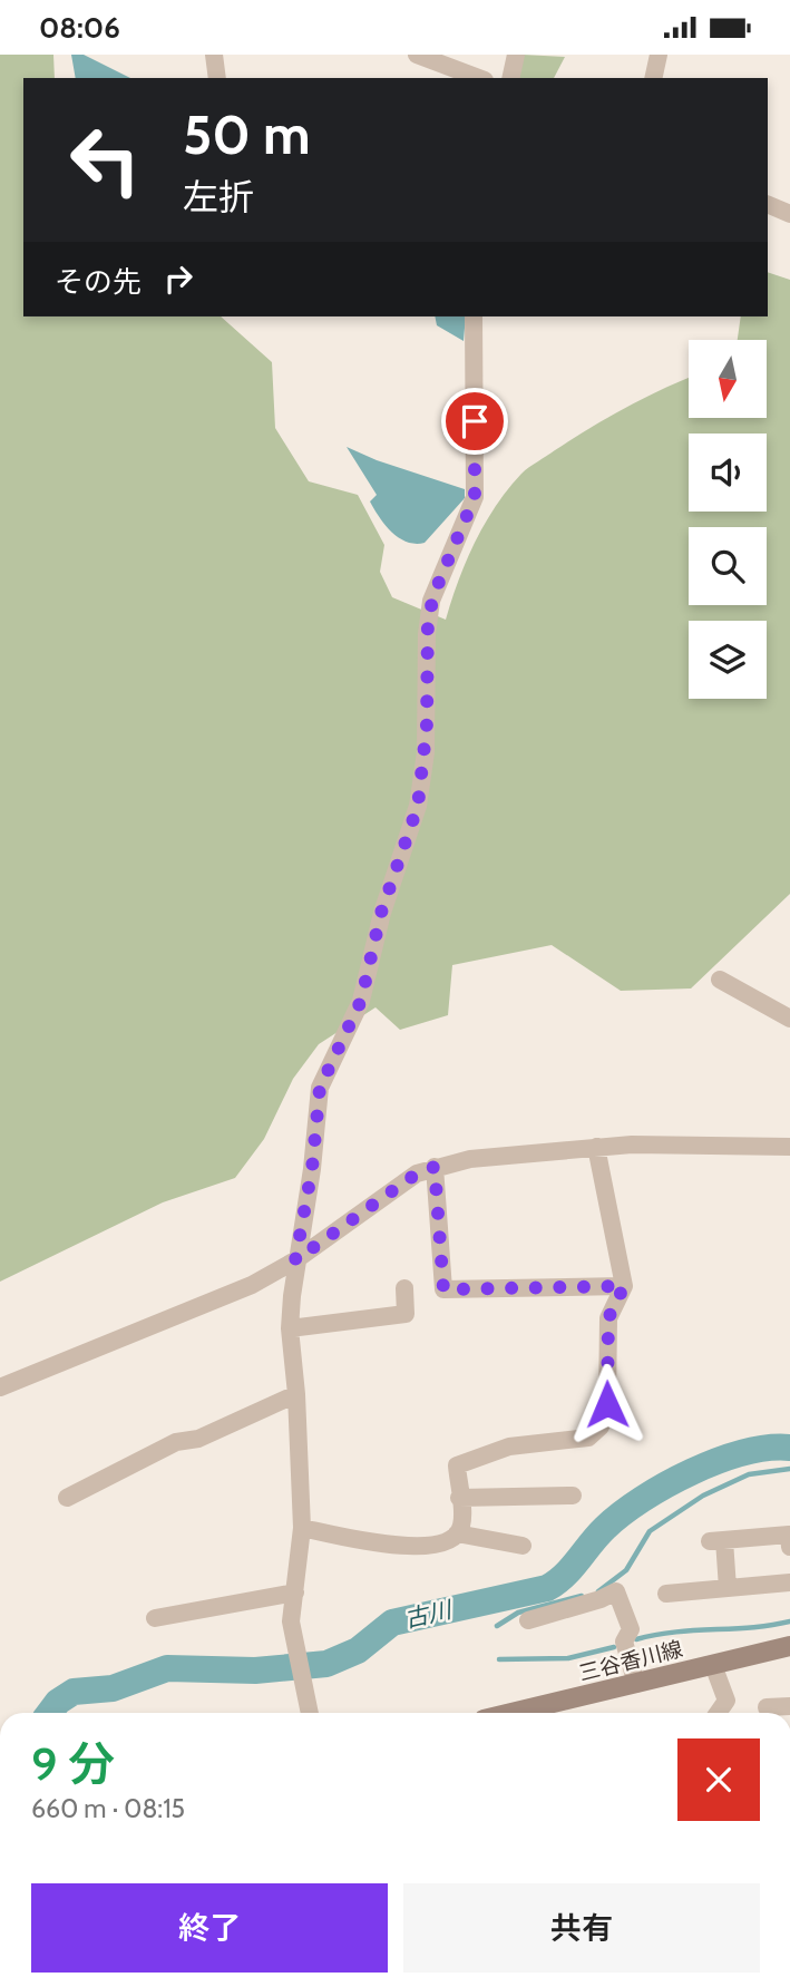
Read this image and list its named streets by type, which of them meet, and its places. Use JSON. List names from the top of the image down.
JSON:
{
  "streets": {
    "main road": ["三谷香川線"]
  },
  "water": ["古川"],
  "north": "bottom",
  "page": {
    "status": "08:06",
    "turn": ["50 m", "左折"],
    "then": "その先",
    "heading": ["9 分", "660 m · 08:15"],
    "buttons": ["終了", "共有"]
  }
}
